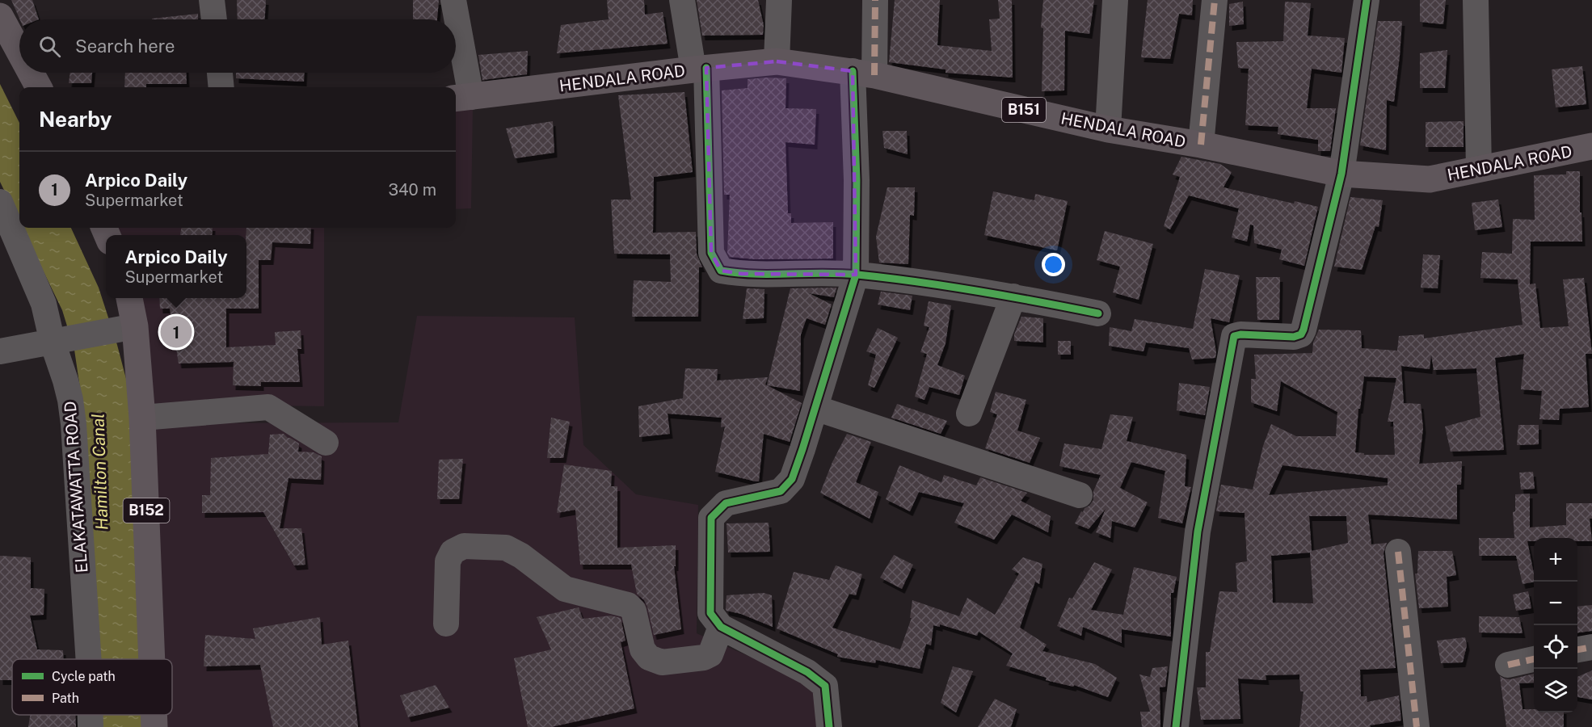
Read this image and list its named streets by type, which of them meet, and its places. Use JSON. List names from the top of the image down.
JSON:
{
  "streets": {
    "main road": ["HENDALA ROAD", "B151", "B152"],
    "street": ["ELAKATAWATTA ROAD"]
  },
  "water": ["Hamilton Canal"],
  "legend": ["Cycle path", "Path"],
  "page": {
    "search": "Search here",
    "heading": "Nearby",
    "list": [
      {
        "mark": "1",
        "name": "Arpico Daily",
        "note": "Supermarket",
        "value": "340 m"
      }
    ],
    "popup": ["Arpico Daily", "Supermarket"],
    "pins": "1",
    "map_buttons": ["+", "−"]
  }
}
